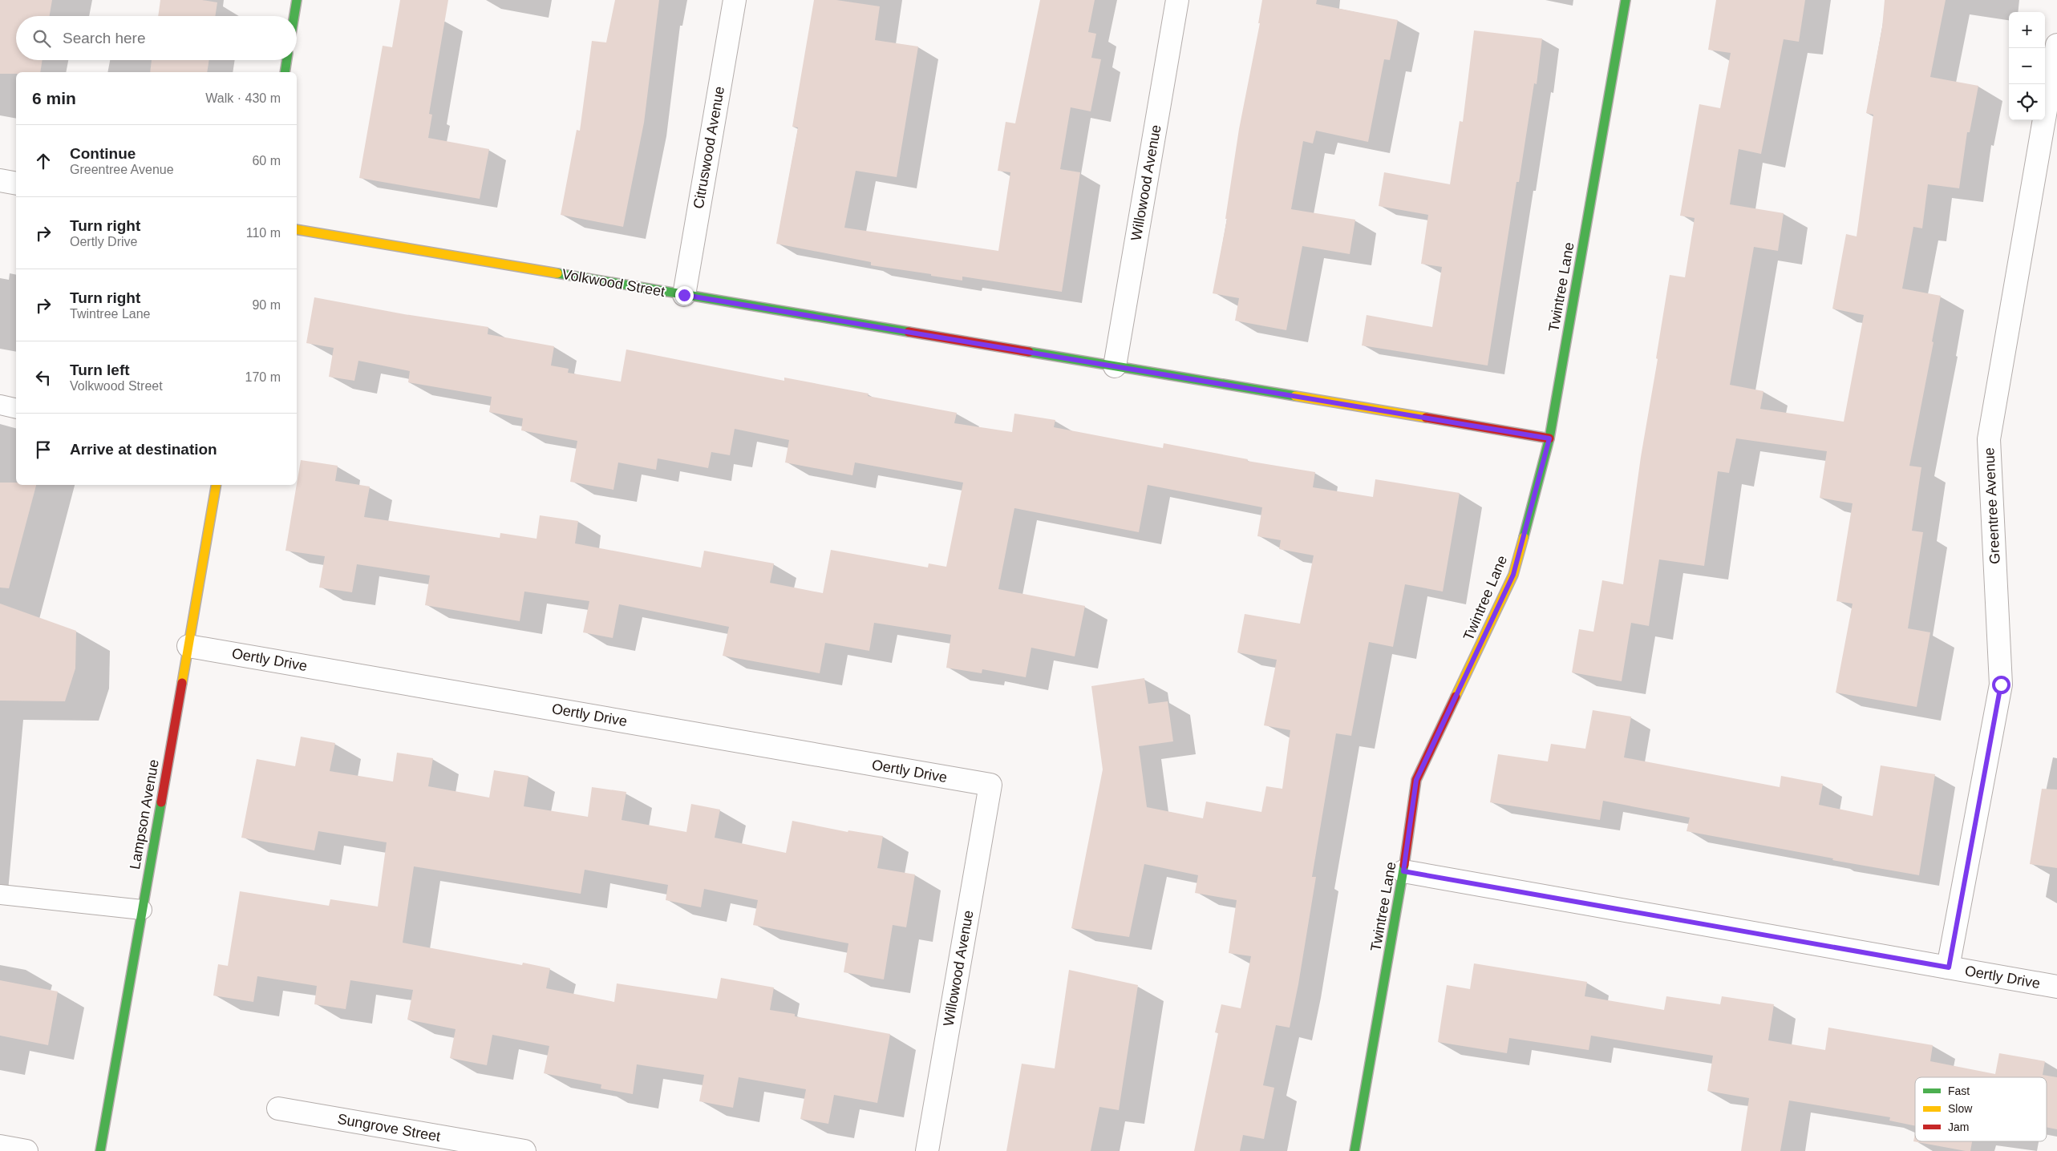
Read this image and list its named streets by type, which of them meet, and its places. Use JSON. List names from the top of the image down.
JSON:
{
  "streets": {
    "street": [
      "Citruswood Avenue",
      "Willowood Avenue",
      "Volkwood Street",
      "Twintree Lane",
      "Greentree Avenue",
      "Oertly Drive",
      "Lampson Avenue",
      "Sungrove Street"
    ]
  },
  "crossings": [
    ["Citruswood Avenue", "Volkwood Street"],
    ["Willowood Avenue", "Volkwood Street"],
    ["Willowood Avenue", "Oertly Drive"],
    ["Volkwood Street", "Twintree Lane"],
    ["Twintree Lane", "Oertly Drive"],
    ["Greentree Avenue", "Oertly Drive"],
    ["Oertly Drive", "Lampson Avenue"]
  ],
  "legend": ["Fast", "Slow", "Jam"],
  "page": {
    "map_buttons": ["+", "−"],
    "search": "Search here",
    "heading": ["6 min", "Walk · 430 m"],
    "list": [
      ["Continue", "Greentree Avenue", "60 m"],
      ["Turn right", "Oertly Drive", "110 m"],
      ["Turn right", "Twintree Lane", "90 m"],
      ["Turn left", "Volkwood Street", "170 m"],
      "Arrive at destination"
    ]
  }
}
